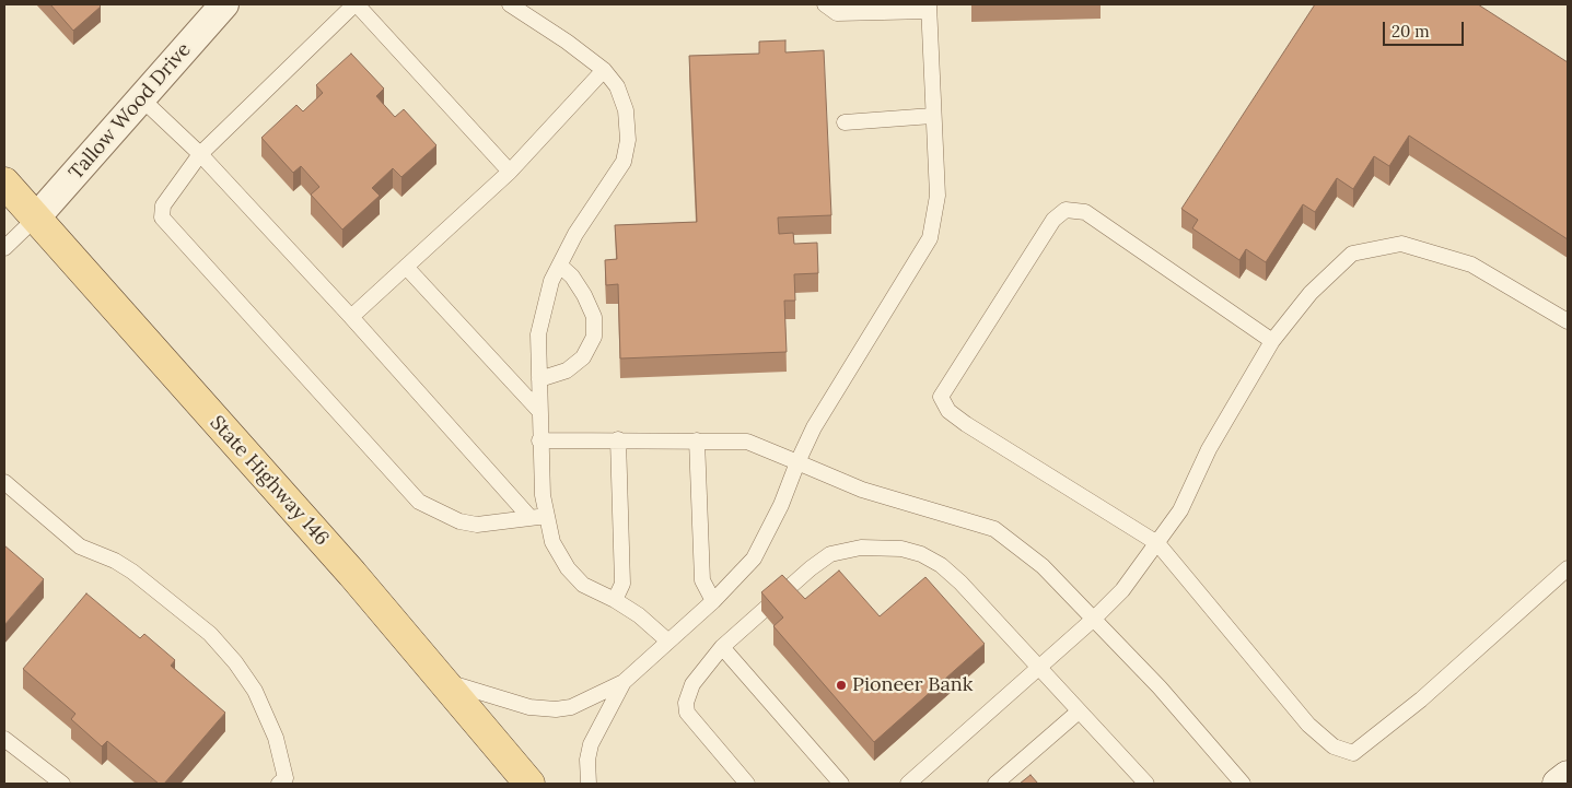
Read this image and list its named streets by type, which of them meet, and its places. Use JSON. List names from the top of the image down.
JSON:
{
  "streets": {
    "main road": ["State Highway 146"],
    "street": ["Tallow Wood Drive"]
  },
  "crossings": [
    ["Tallow Wood Drive", "State Highway 146"]
  ],
  "places": ["Pioneer Bank"],
  "scale_bar": "20 m"
}
